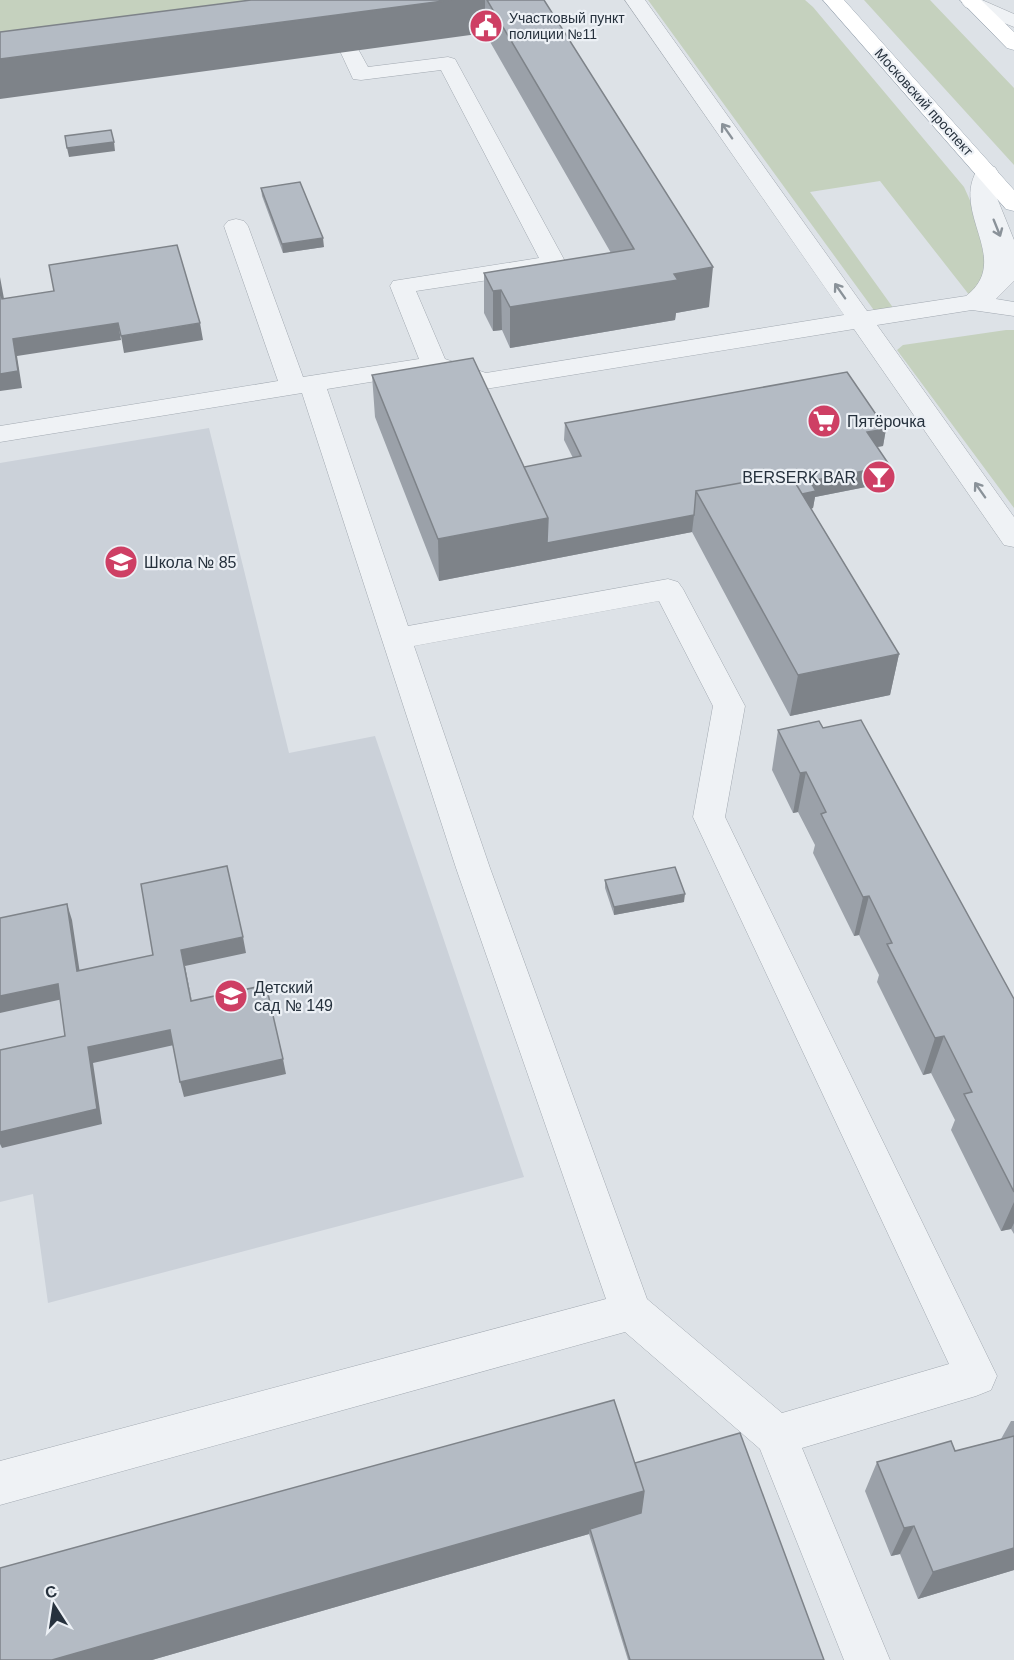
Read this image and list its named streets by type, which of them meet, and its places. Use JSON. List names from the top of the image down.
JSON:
{
  "streets": {
    "main road": ["Московский проспект"]
  },
  "places": {
    "public building": ["Участковый пункт полиции №11"],
    "supermarket": ["Пятёрочка"],
    "bar": ["BERSERK BAR"],
    "school or university": ["Школа № 85", "Детский сад № 149"]
  },
  "north": "top"
}
